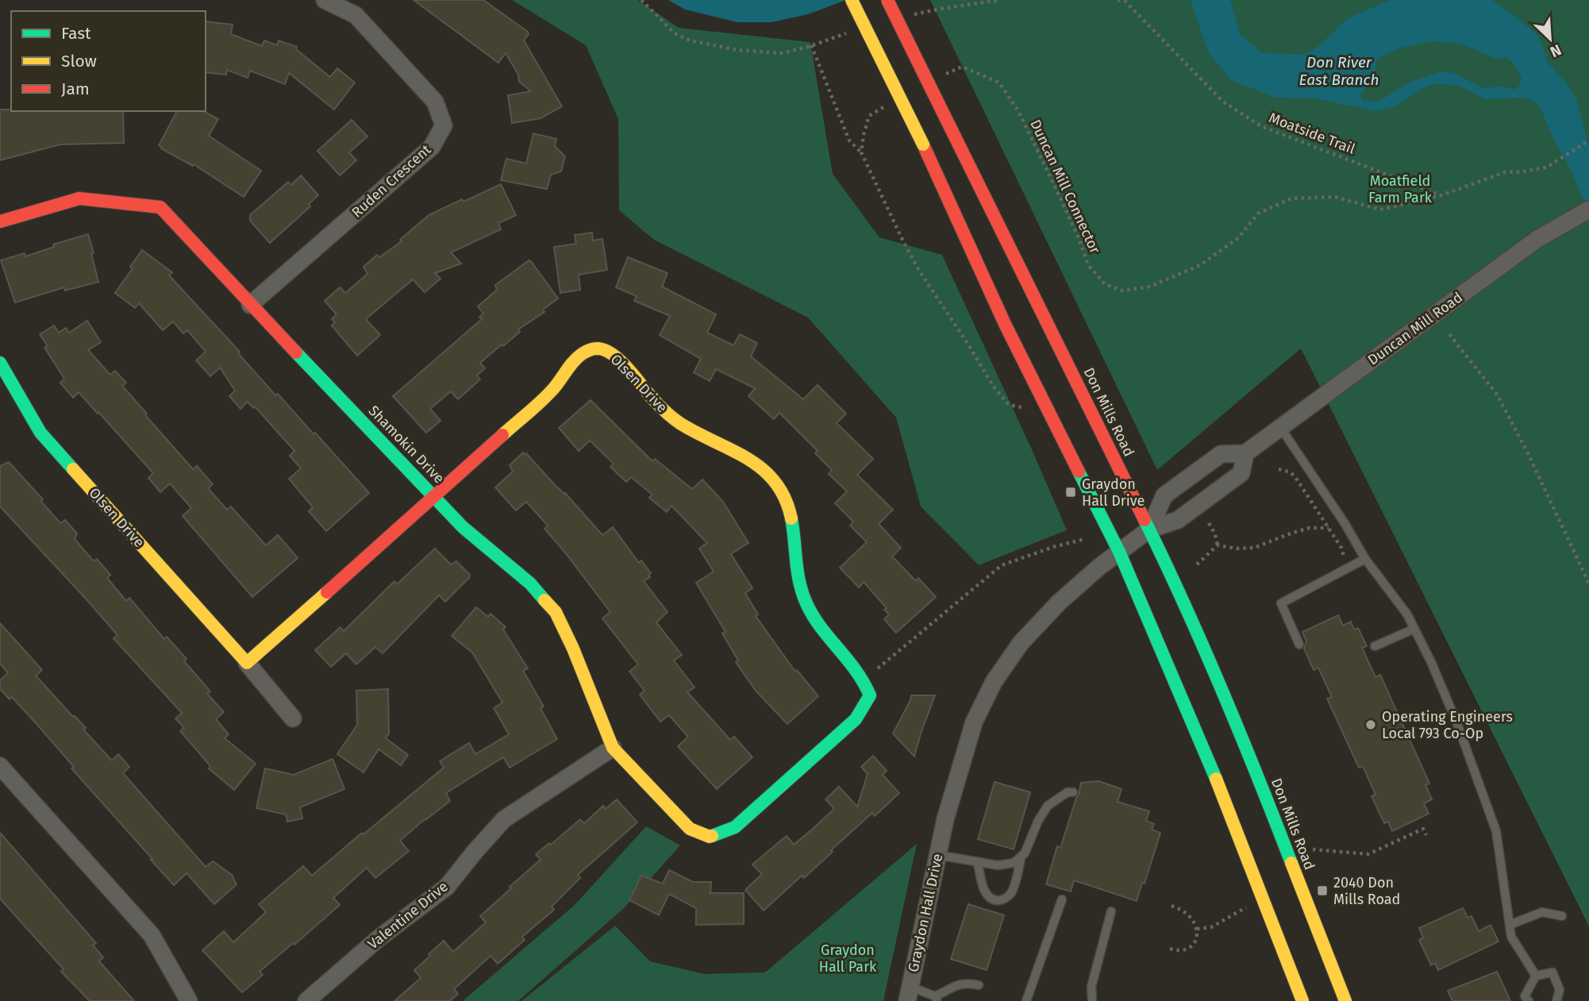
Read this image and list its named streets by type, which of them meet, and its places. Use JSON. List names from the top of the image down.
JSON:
{
  "streets": {
    "street": [
      "Ruden Crescent",
      "Duncan Mill Road",
      "Olsen Drive",
      "Don Mills Road",
      "Shamokin Drive",
      "Graydon Hall Drive",
      "Valentine Drive"
    ],
    "path": ["Moatside Trail", "Duncan Mill Connector"]
  },
  "crossings": [
    ["Moatside Trail", "Duncan Mill Connector"],
    ["Ruden Crescent", "Shamokin Drive"],
    ["Olsen Drive", "Shamokin Drive"],
    ["Shamokin Drive", "Valentine Drive"]
  ],
  "water": ["Don River East Branch"],
  "parks": ["Moatfield Farm Park", "Graydon Hall Park"],
  "places": {
    "transit": ["Graydon Hall Drive", "2040 Don Mills Road"],
    "other": ["Operating Engineers Local 793 Co-Op"]
  },
  "legend": ["Fast", "Slow", "Jam"],
  "north": "bottom right"
}
